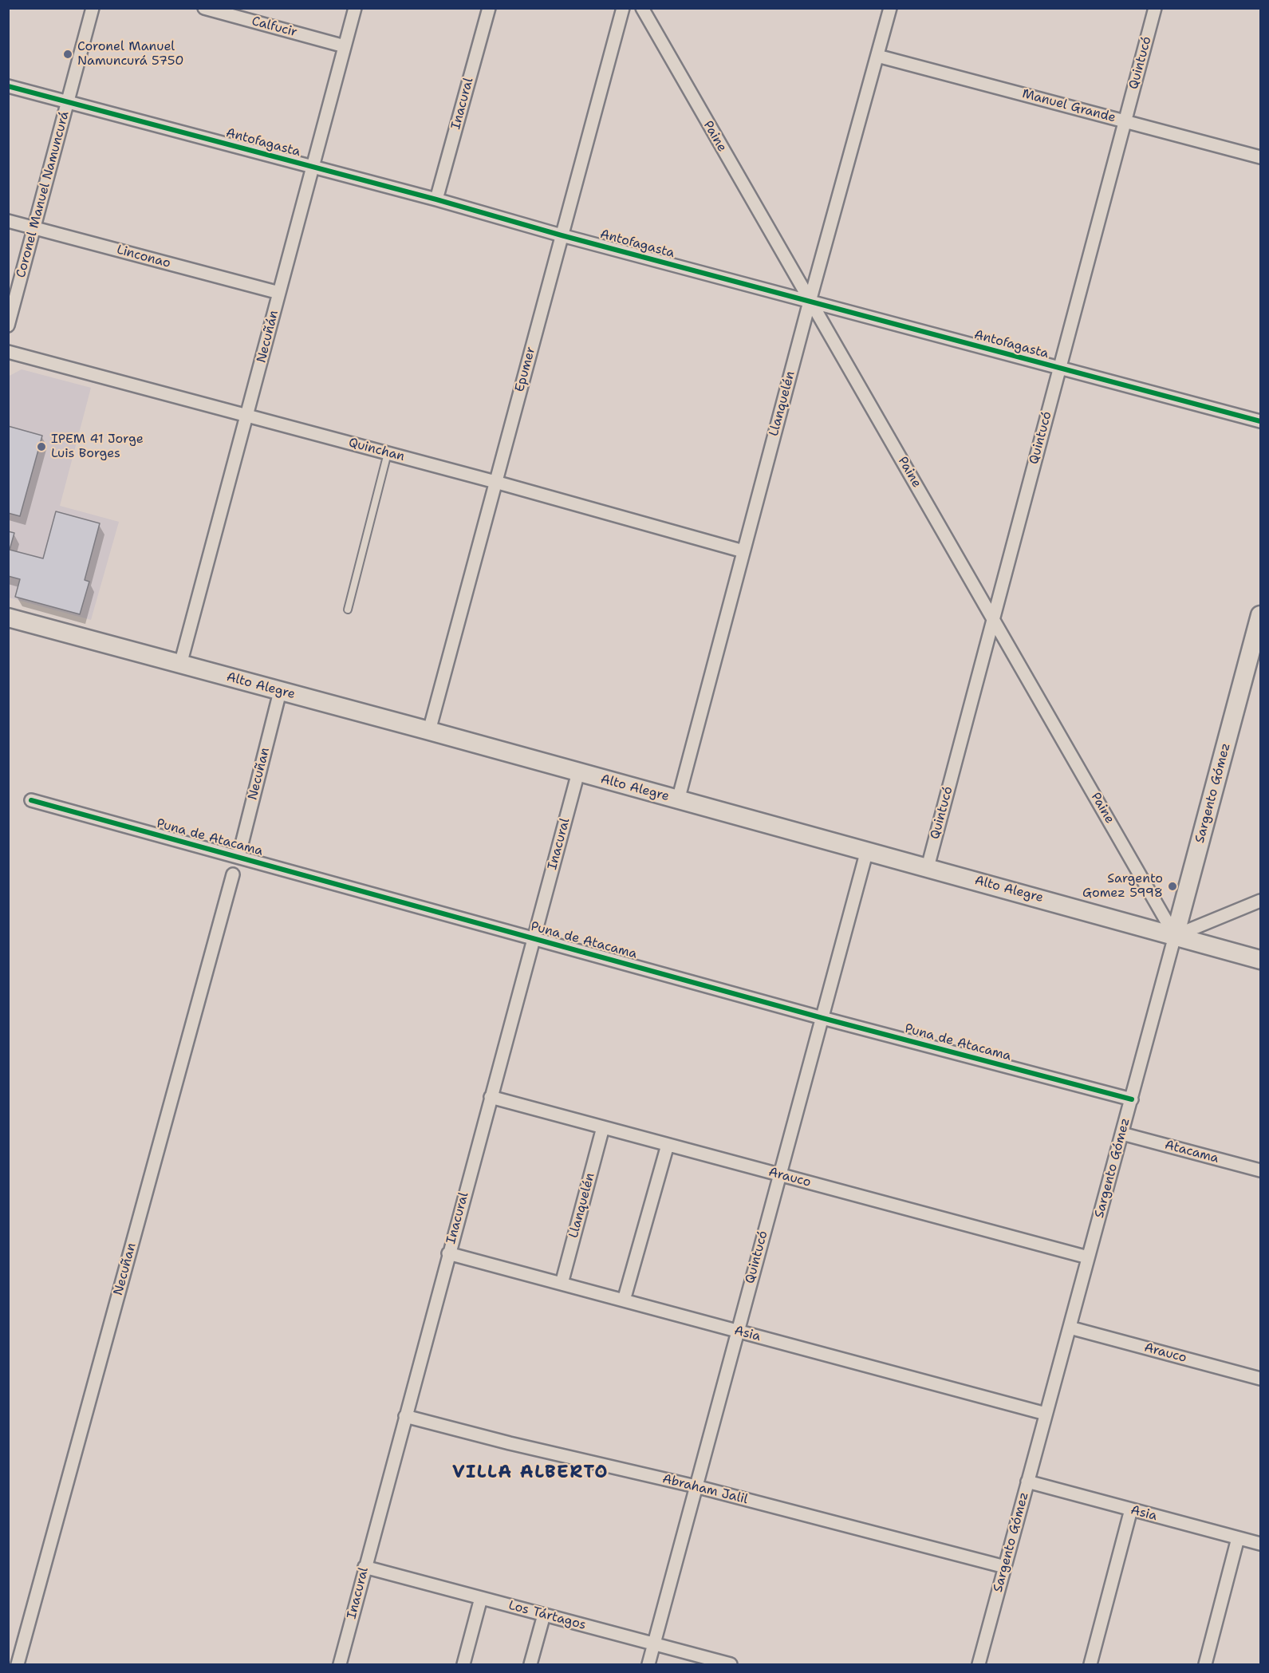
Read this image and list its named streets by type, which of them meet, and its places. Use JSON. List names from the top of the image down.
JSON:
{
  "streets": {
    "main road": ["Alto Alegre", "Sargento Gómez"],
    "street": [
      "Calfucir",
      "Quintucó",
      "Inacural",
      "Manuel Grande",
      "Paine",
      "Antofagasta",
      "Coronel Manuel Namuncurá",
      "Linconao",
      "Necuñán",
      "Epumer",
      "Llanquelén",
      "Quinchan",
      "Necuñan",
      "Puna de Atacama",
      "Atacama",
      "Arauco",
      "Asia",
      "Abraham Jalil",
      "Los Tártagos"
    ]
  },
  "crossings": [
    ["Calfucir", "Necuñán"],
    ["Quintucó", "Manuel Grande"],
    ["Quintucó", "Paine"],
    ["Quintucó", "Antofagasta"],
    ["Quintucó", "Alto Alegre"],
    ["Quintucó", "Puna de Atacama"],
    ["Quintucó", "Arauco"],
    ["Quintucó", "Asia"],
    ["Quintucó", "Abraham Jalil"],
    ["Quintucó", "Los Tártagos"],
    ["Inacural", "Antofagasta"],
    ["Inacural", "Alto Alegre"],
    ["Inacural", "Puna de Atacama"],
    ["Inacural", "Arauco"],
    ["Inacural", "Asia"],
    ["Inacural", "Abraham Jalil"],
    ["Inacural", "Los Tártagos"],
    ["Manuel Grande", "Llanquelén"],
    ["Paine", "Antofagasta"],
    ["Paine", "Llanquelén"],
    ["Paine", "Alto Alegre"],
    ["Paine", "Sargento Gómez"],
    ["Antofagasta", "Coronel Manuel Namuncurá"],
    ["Antofagasta", "Necuñán"],
    ["Antofagasta", "Epumer"],
    ["Antofagasta", "Llanquelén"],
    ["Coronel Manuel Namuncurá", "Linconao"],
    ["Linconao", "Necuñán"],
    ["Necuñán", "Quinchan"],
    ["Necuñán", "Alto Alegre"],
    ["Epumer", "Quinchan"],
    ["Epumer", "Alto Alegre"],
    ["Llanquelén", "Quinchan"],
    ["Llanquelén", "Alto Alegre"],
    ["Llanquelén", "Arauco"],
    ["Llanquelén", "Asia"],
    ["Alto Alegre", "Necuñan"],
    ["Alto Alegre", "Sargento Gómez"],
    ["Necuñan", "Puna de Atacama"],
    ["Sargento Gómez", "Puna de Atacama"],
    ["Sargento Gómez", "Atacama"],
    ["Sargento Gómez", "Arauco"],
    ["Sargento Gómez", "Asia"],
    ["Sargento Gómez", "Abraham Jalil"]
  ],
  "districts": ["VILLA ALBERTO"],
  "places": ["Coronel Manuel Namuncurá 5750", "IPEM 41 Jorge Luis Borges", "Sargento Gomez 5998"]
}
